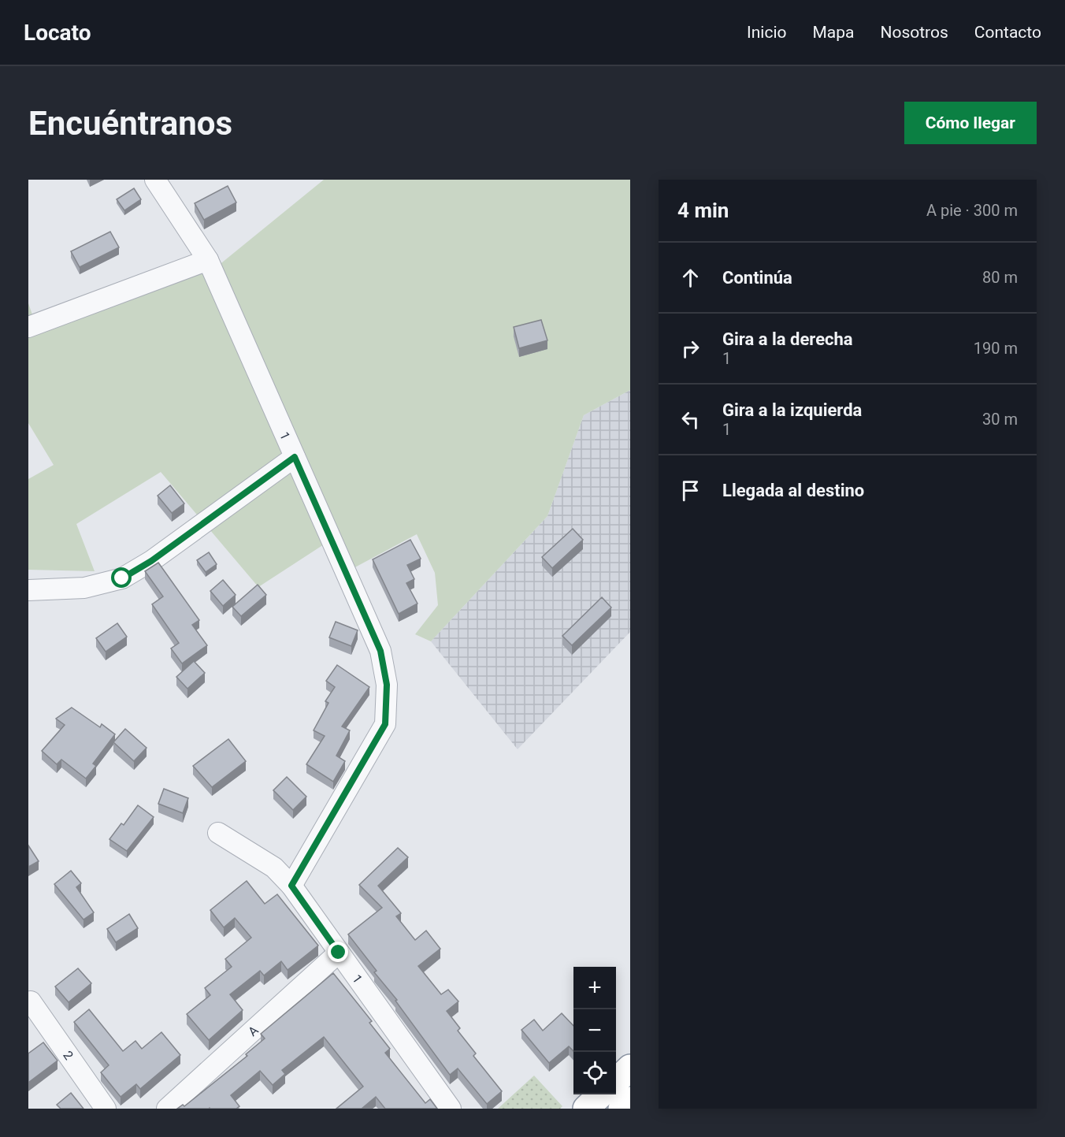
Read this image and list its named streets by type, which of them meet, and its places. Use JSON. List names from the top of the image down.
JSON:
{
  "streets": {
    "street": ["1", "A", "2"]
  },
  "crossings": [
    ["1", "A"]
  ],
  "page": {
    "header": "Locato",
    "nav": [
      "Inicio",
      "Mapa",
      "Nosotros",
      "Contacto"
    ],
    "buttons": "Cómo llegar",
    "title": "Encuéntranos",
    "heading": ["4 min", "A pie · 300 m"],
    "list": [
      ["Continúa", "80 m"],
      ["Gira a la derecha", "1", "190 m"],
      ["Gira a la izquierda", "1", "30 m"],
      "Llegada al destino"
    ],
    "map_buttons": ["+", "−"]
  }
}
